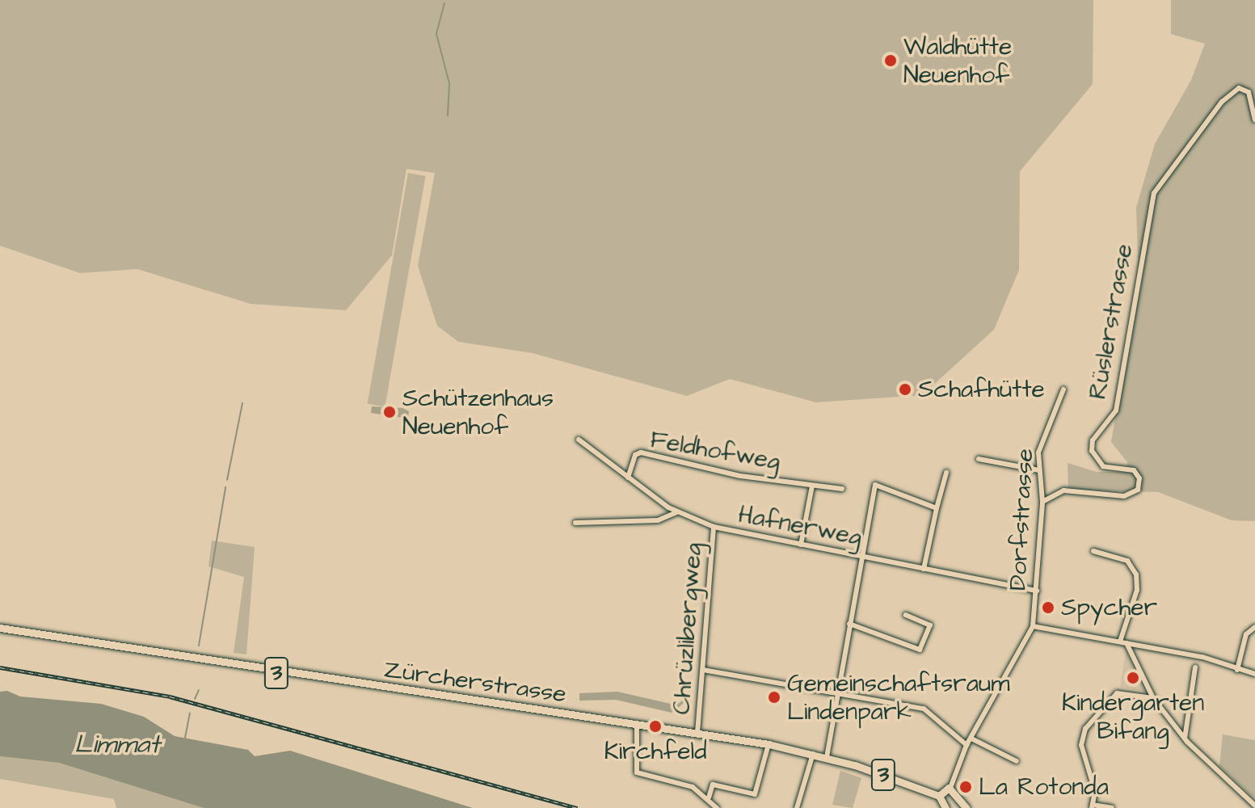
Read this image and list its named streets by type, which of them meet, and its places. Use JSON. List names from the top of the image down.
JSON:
{
  "streets": {
    "main road": ["3", "Zürcherstrasse"],
    "street": [
      "Rüslerstrasse",
      "Feldhofweg",
      "Dorfstrasse",
      "Hafnerweg",
      "Chrüzlibergweg"
    ]
  },
  "crossings": [
    ["Rüslerstrasse", "Dorfstrasse"],
    ["Feldhofweg", "Hafnerweg"],
    ["Dorfstrasse", "Hafnerweg"],
    ["Hafnerweg", "Chrüzlibergweg"],
    ["Chrüzlibergweg", "Zürcherstrasse"]
  ],
  "water": ["Limmat"],
  "places": [
    "Waldhütte Neuenhof",
    "Schafhütte",
    "Schützenhaus Neuenhof",
    "Spycher",
    "Kindergarten Bifang",
    "Gemeinschaftsraum Lindenpark",
    "Kirchfeld",
    "La Rotonda"
  ]
}
